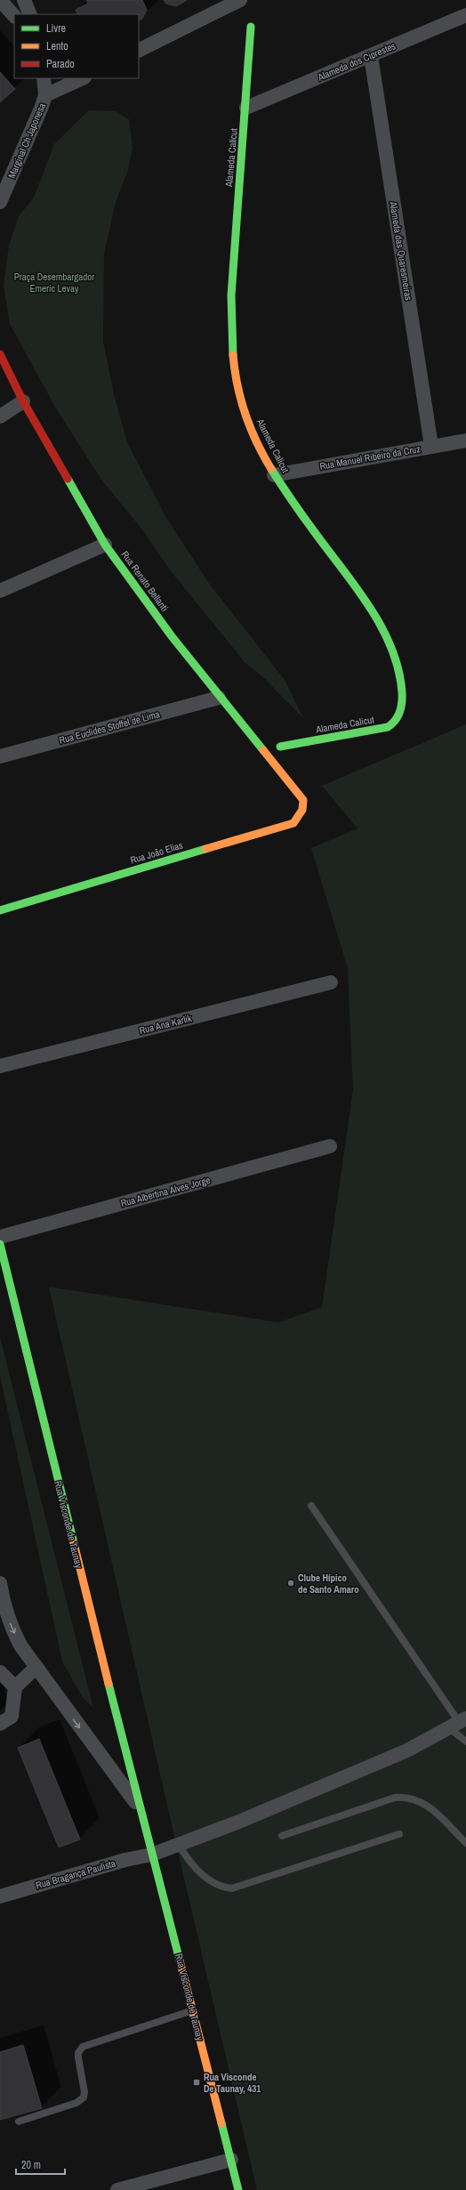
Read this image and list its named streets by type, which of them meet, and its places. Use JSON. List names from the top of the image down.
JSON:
{
  "streets": {
    "street": [
      "Alameda dos Ciprestes",
      "Marginal Ch Japonesa",
      "Alameda Calicut",
      "Alameda das Quaresmeiras",
      "Rua Manuel Ribeiro da Cruz",
      "Rua Renato Bellanti",
      "Rua Euclides Stoffel de Lima",
      "Rua João Elias",
      "Rua Ana Karlik",
      "Rua Albertina Alves Jorge",
      "Rua Visconde de Taunay",
      "Rua Bragança Paulista"
    ]
  },
  "crossings": [
    ["Alameda dos Ciprestes", "Alameda Calicut"],
    ["Alameda dos Ciprestes", "Alameda das Quaresmeiras"],
    ["Alameda Calicut", "Rua Manuel Ribeiro da Cruz"],
    ["Alameda das Quaresmeiras", "Rua Manuel Ribeiro da Cruz"],
    ["Rua Renato Bellanti", "Rua Euclides Stoffel de Lima"],
    ["Rua Renato Bellanti", "Rua João Elias"],
    ["Rua Visconde de Taunay", "Rua Bragança Paulista"]
  ],
  "parks": ["Praça Desembargador Emeric Levay"],
  "places": {
    "other": ["Clube Hípico de Santo Amaro"],
    "transit": ["Rua Visconde De Taunay, 431"]
  },
  "legend": ["Livre", "Lento", "Parado"],
  "scale_bar": "20 m"
}
